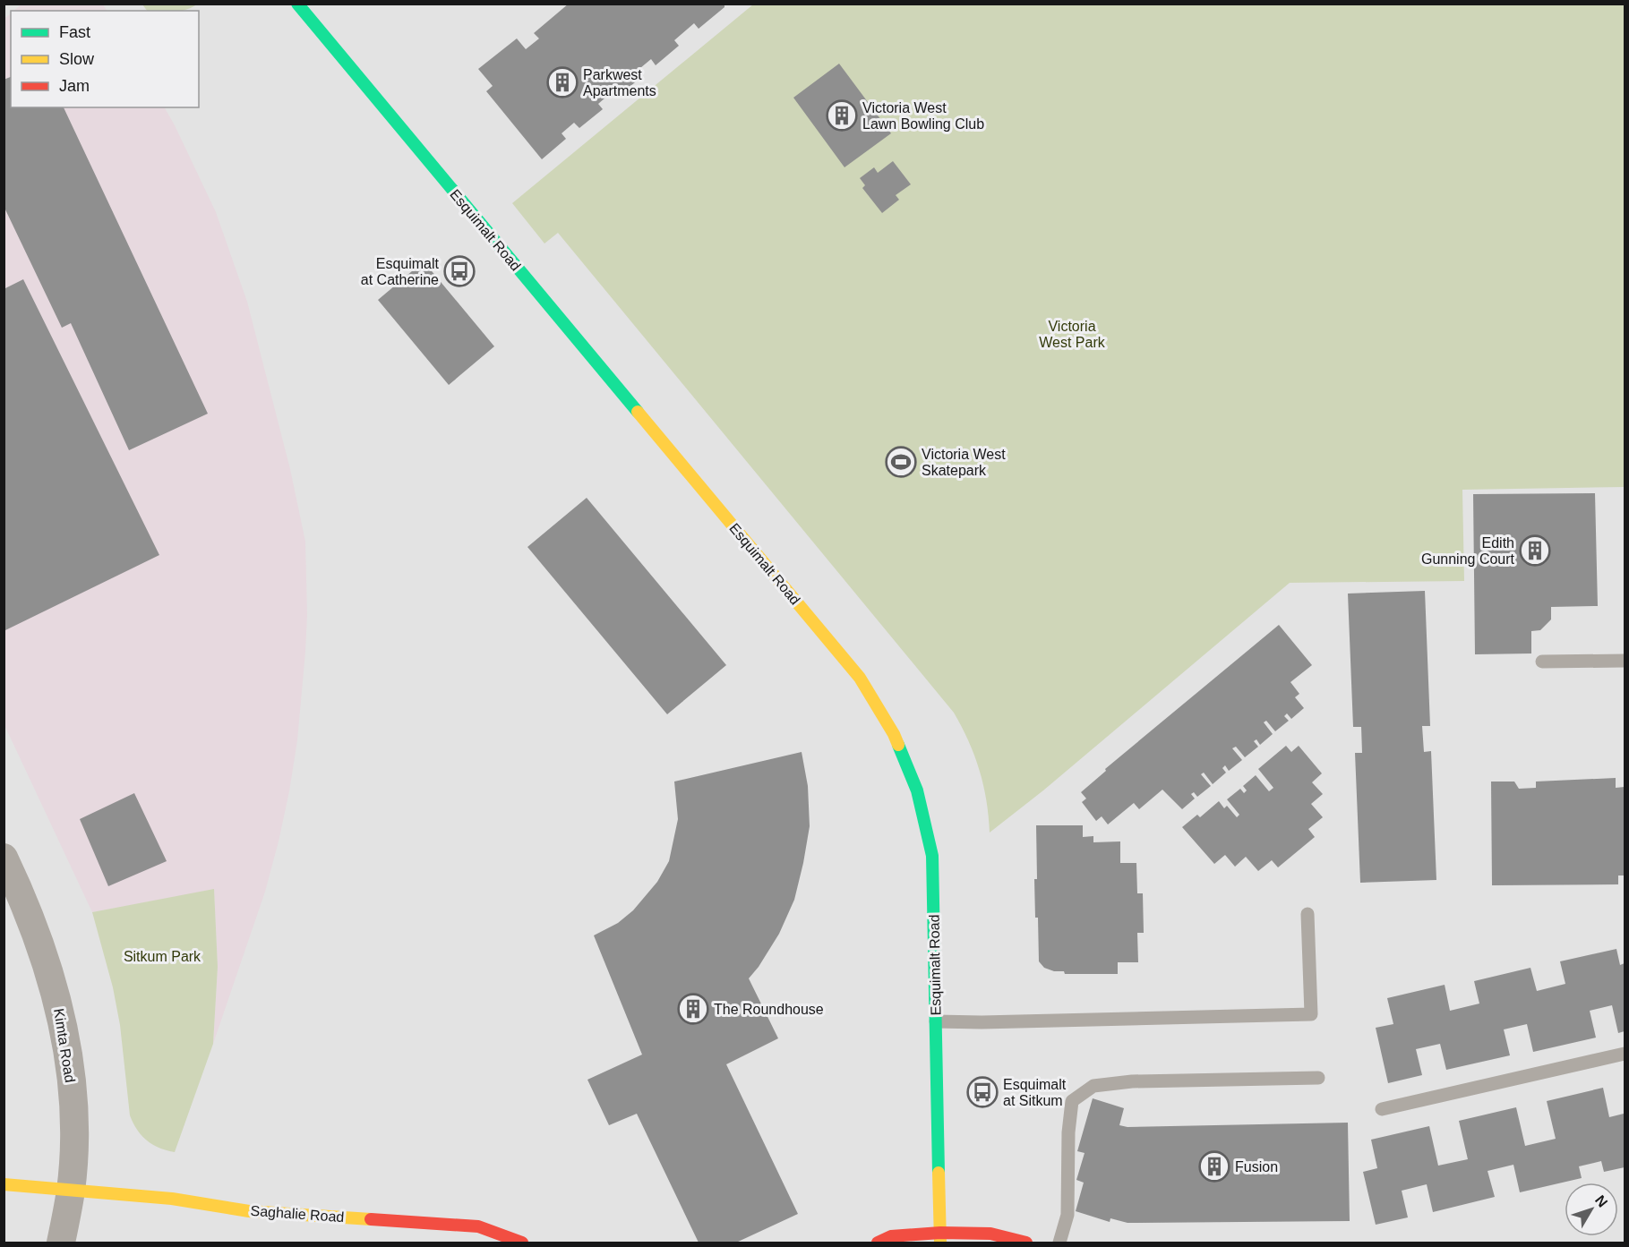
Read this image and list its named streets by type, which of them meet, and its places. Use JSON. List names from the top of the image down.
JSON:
{
  "streets": {
    "main road": ["Esquimalt Road", "Saghalie Road"],
    "street": ["Kimta Road"]
  },
  "crossings": [
    ["Kimta Road", "Saghalie Road"]
  ],
  "parks": ["Victoria West Park", "Sitkum Park"],
  "places": {
    "building": [
      "Parkwest Apartments",
      "Victoria West Lawn Bowling Club",
      "Edith Gunning Court",
      "The Roundhouse",
      "Fusion"
    ],
    "bus stop": ["Esquimalt at Catherine", "Esquimalt at Sitkum"],
    "sports": ["Victoria West Skatepark"]
  },
  "legend": ["Fast", "Slow", "Jam"],
  "north": "top right"
}
